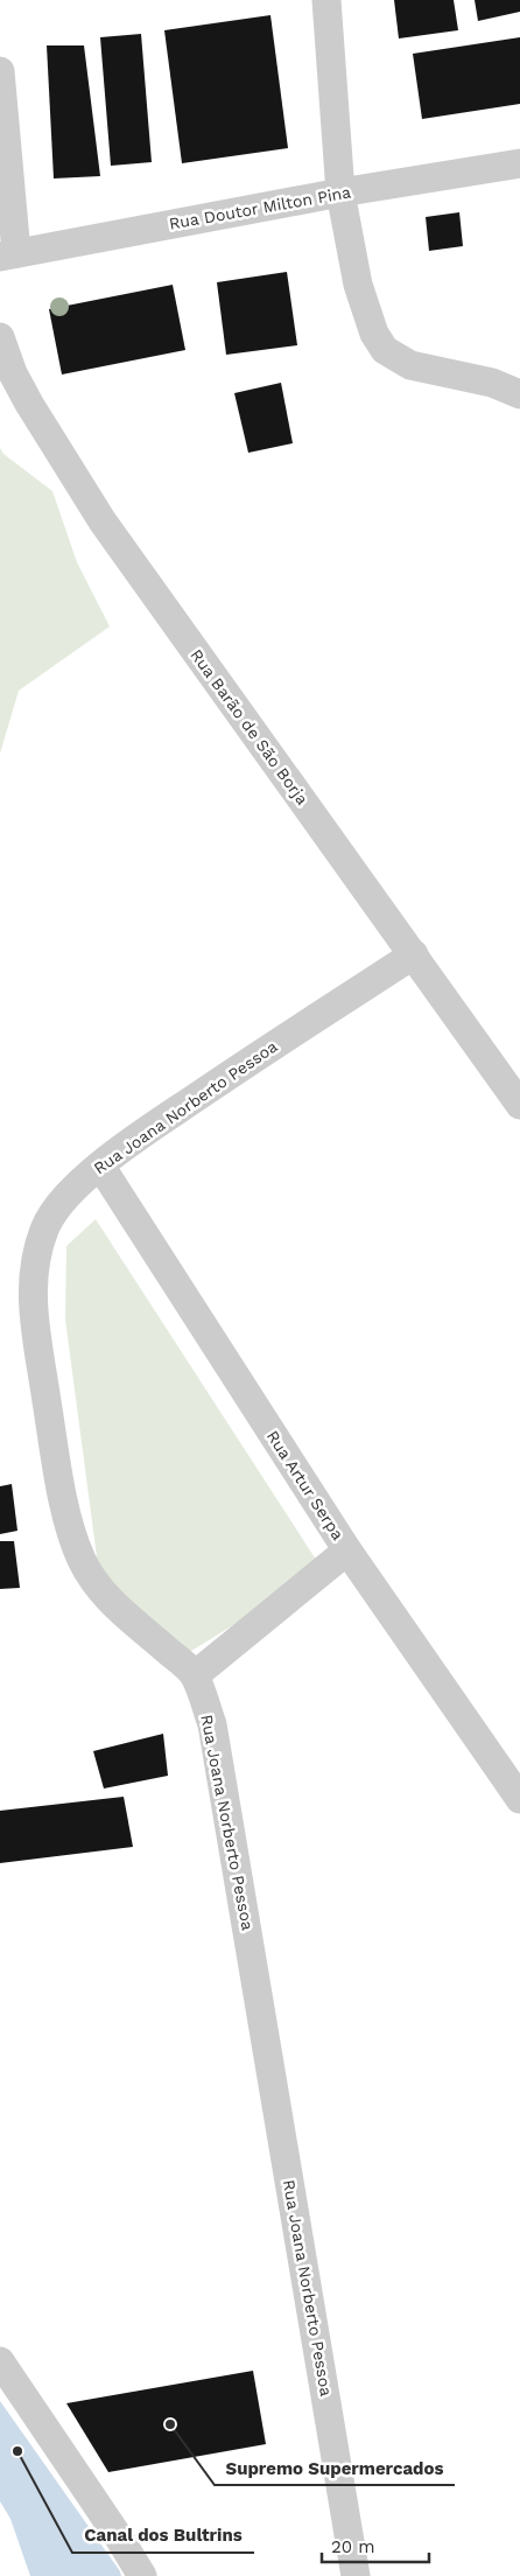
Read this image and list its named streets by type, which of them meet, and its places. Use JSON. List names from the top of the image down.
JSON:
{
  "streets": {
    "street": [
      "Rua Doutor Milton Pina",
      "Rua Barão de São Borja",
      "Rua Joana Norberto Pessoa",
      "Rua Artur Serpa"
    ]
  },
  "crossings": [
    ["Rua Barão de São Borja", "Rua Joana Norberto Pessoa"],
    ["Rua Joana Norberto Pessoa", "Rua Artur Serpa"]
  ],
  "places": ["Supremo Supermercados", "Canal dos Bultrins"],
  "scale_bar": "20 m"
}
